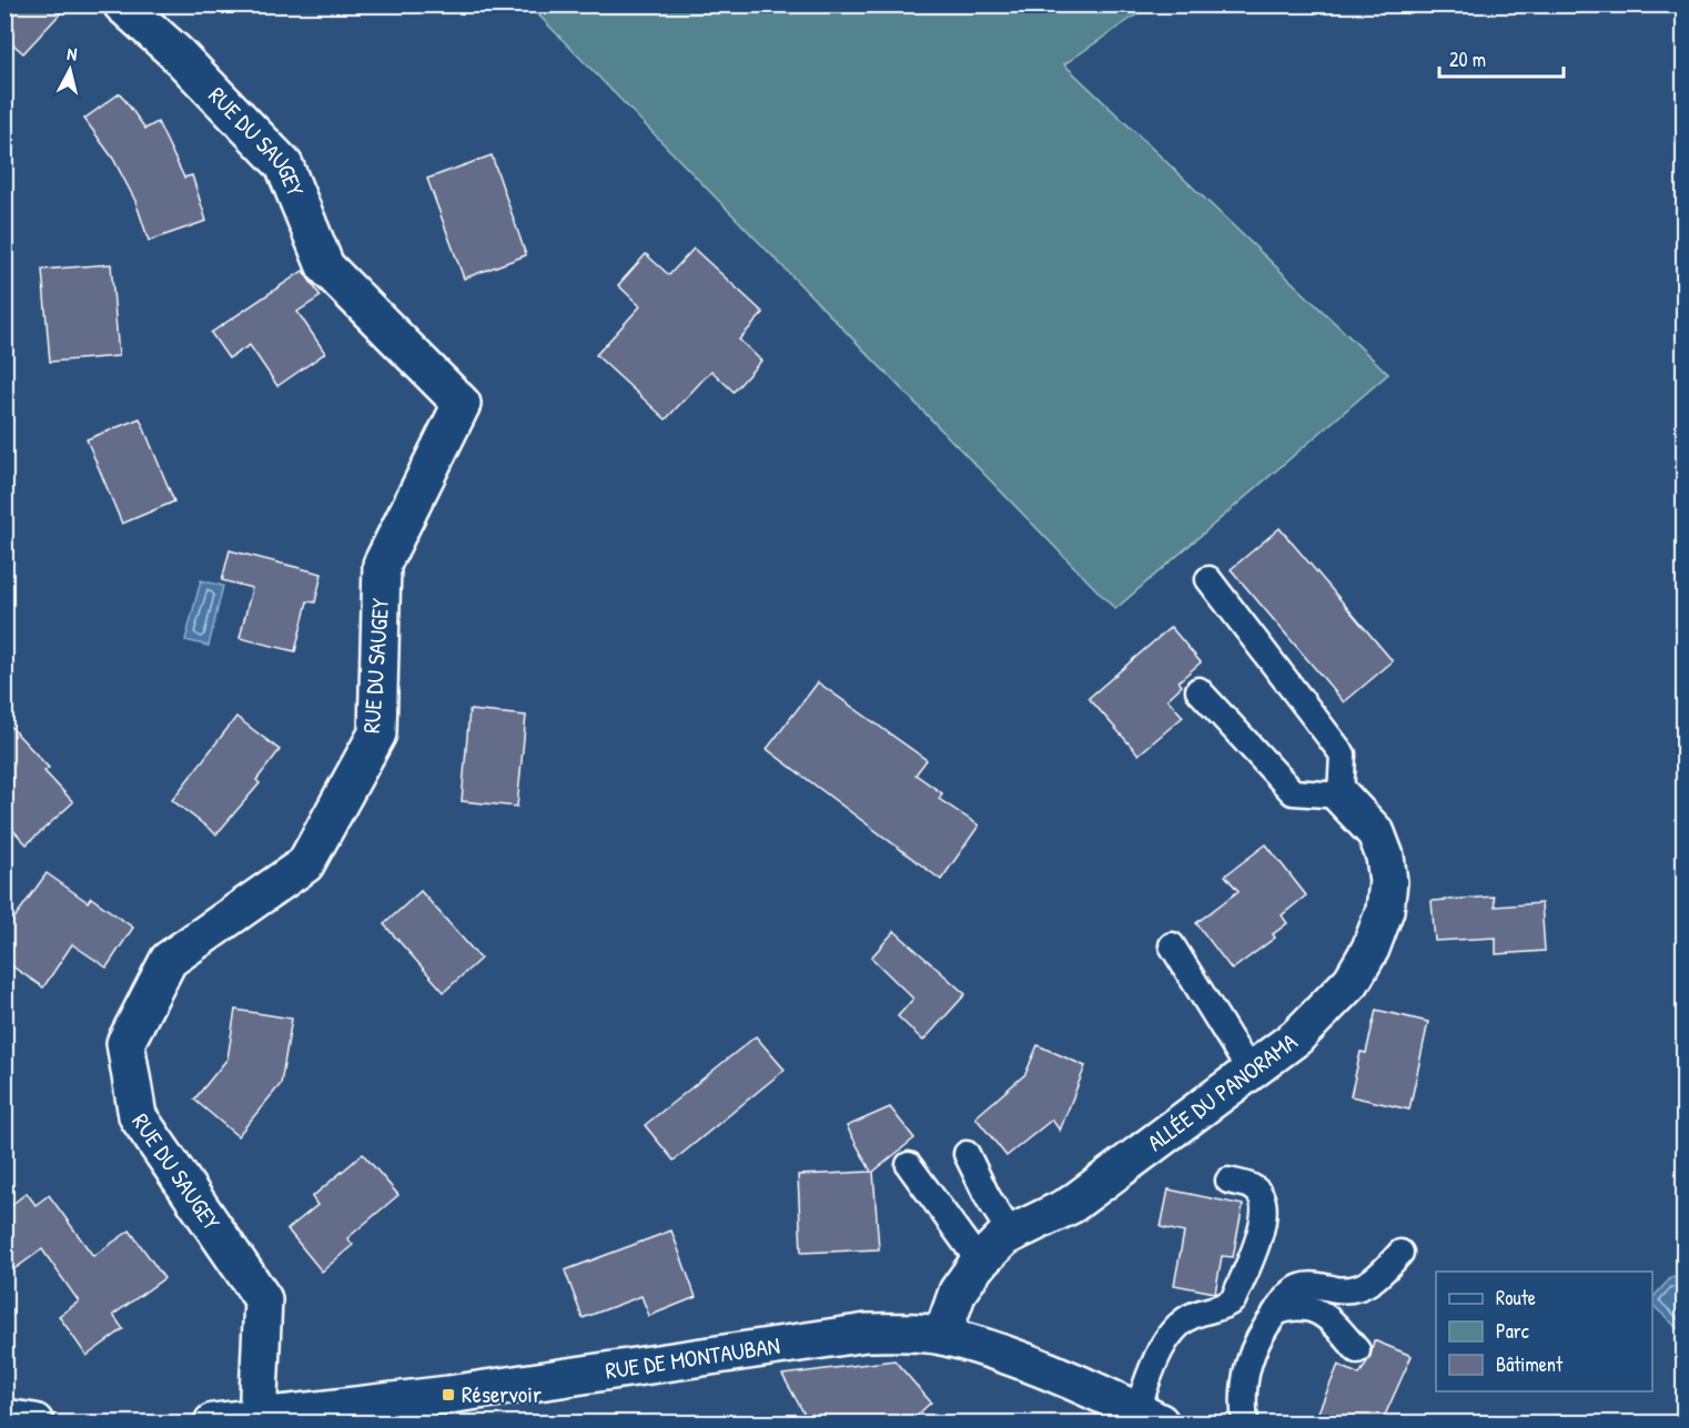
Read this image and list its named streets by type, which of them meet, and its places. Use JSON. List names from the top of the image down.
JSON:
{
  "streets": {
    "street": ["RUE DU SAUGEY", "ALLÉE DU PANORAMA", "RUE DE MONTAUBAN"]
  },
  "crossings": [
    ["RUE DU SAUGEY", "RUE DE MONTAUBAN"],
    ["ALLÉE DU PANORAMA", "RUE DE MONTAUBAN"]
  ],
  "places": {
    "transit": ["Réservoir"]
  },
  "legend": ["Route", "Parc", "Bâtiment"],
  "scale_bar": "20 m",
  "north": "top"
}
